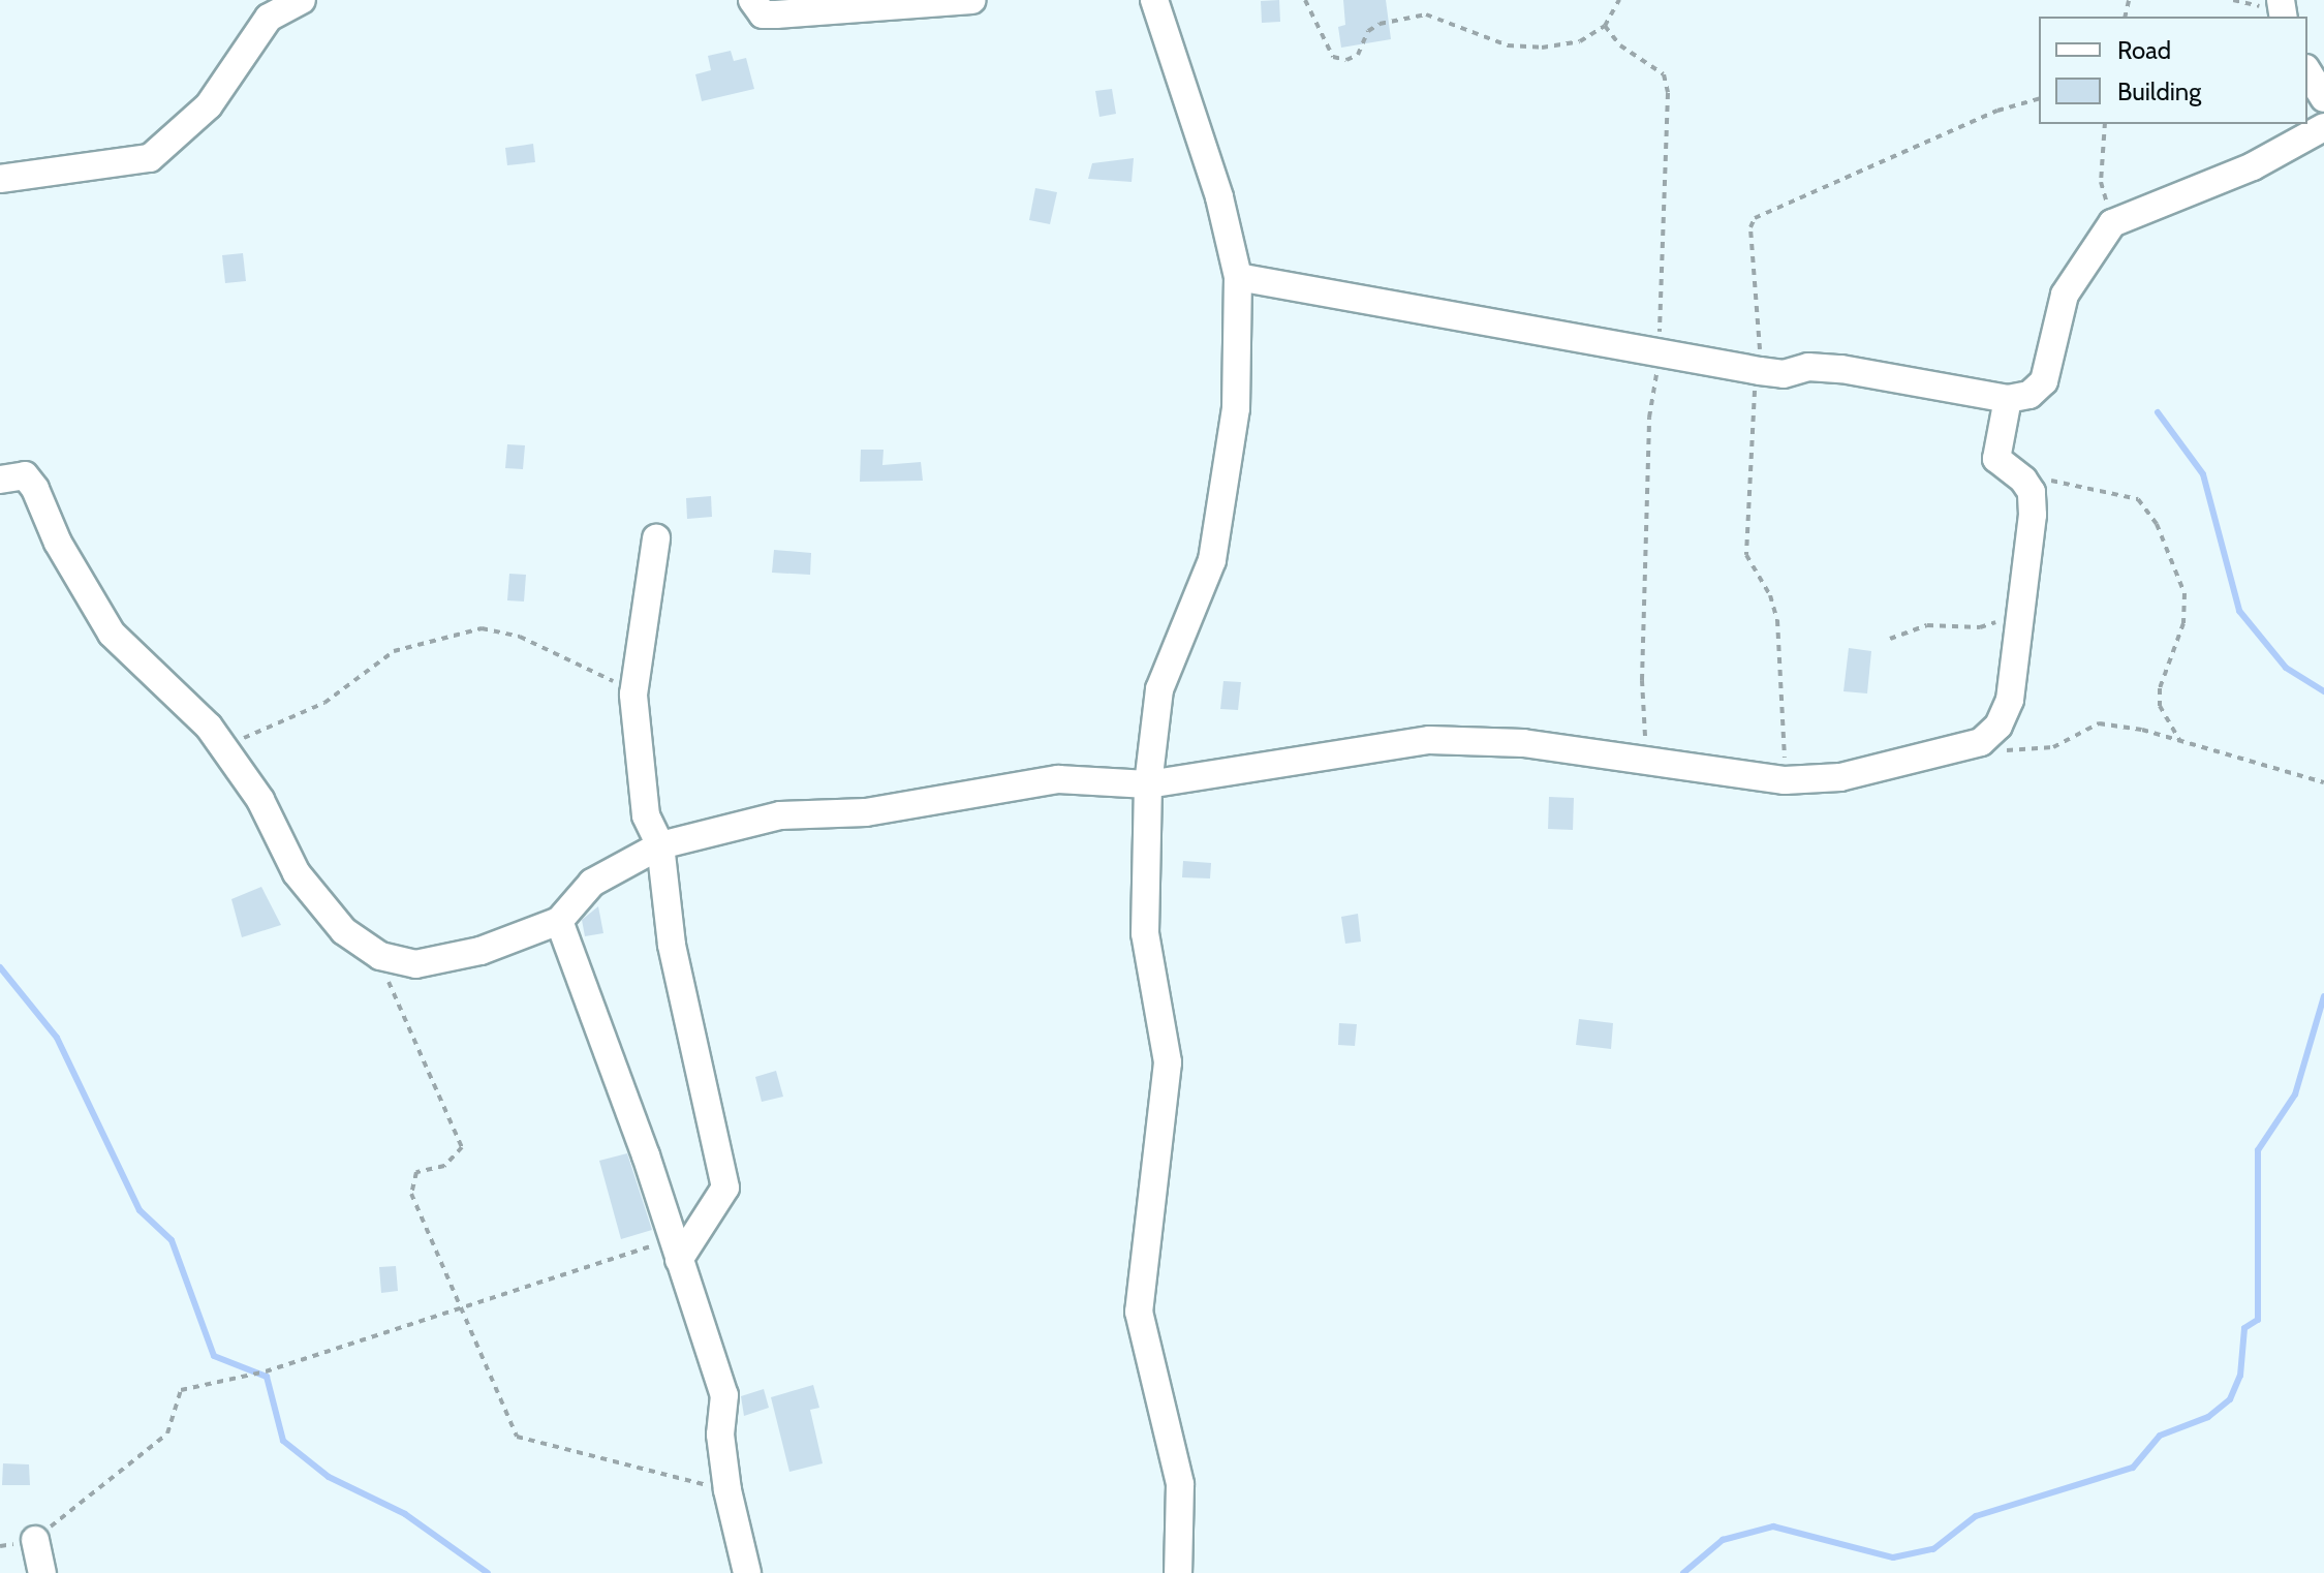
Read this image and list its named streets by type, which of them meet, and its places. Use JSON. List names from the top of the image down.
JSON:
{
  "legend": ["Road", "Building"]
}
